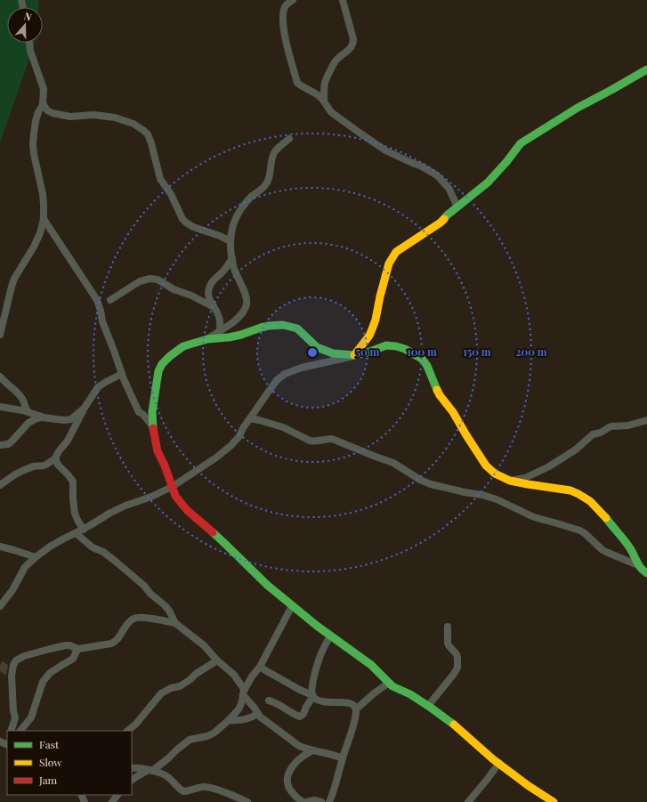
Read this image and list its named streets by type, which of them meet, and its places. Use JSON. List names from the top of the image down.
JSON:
{
  "legend": ["Fast", "Slow", "Jam"],
  "north": "top",
  "rings": [
    "50 m",
    "100 m",
    "150 m",
    "200 m"
  ]
}
